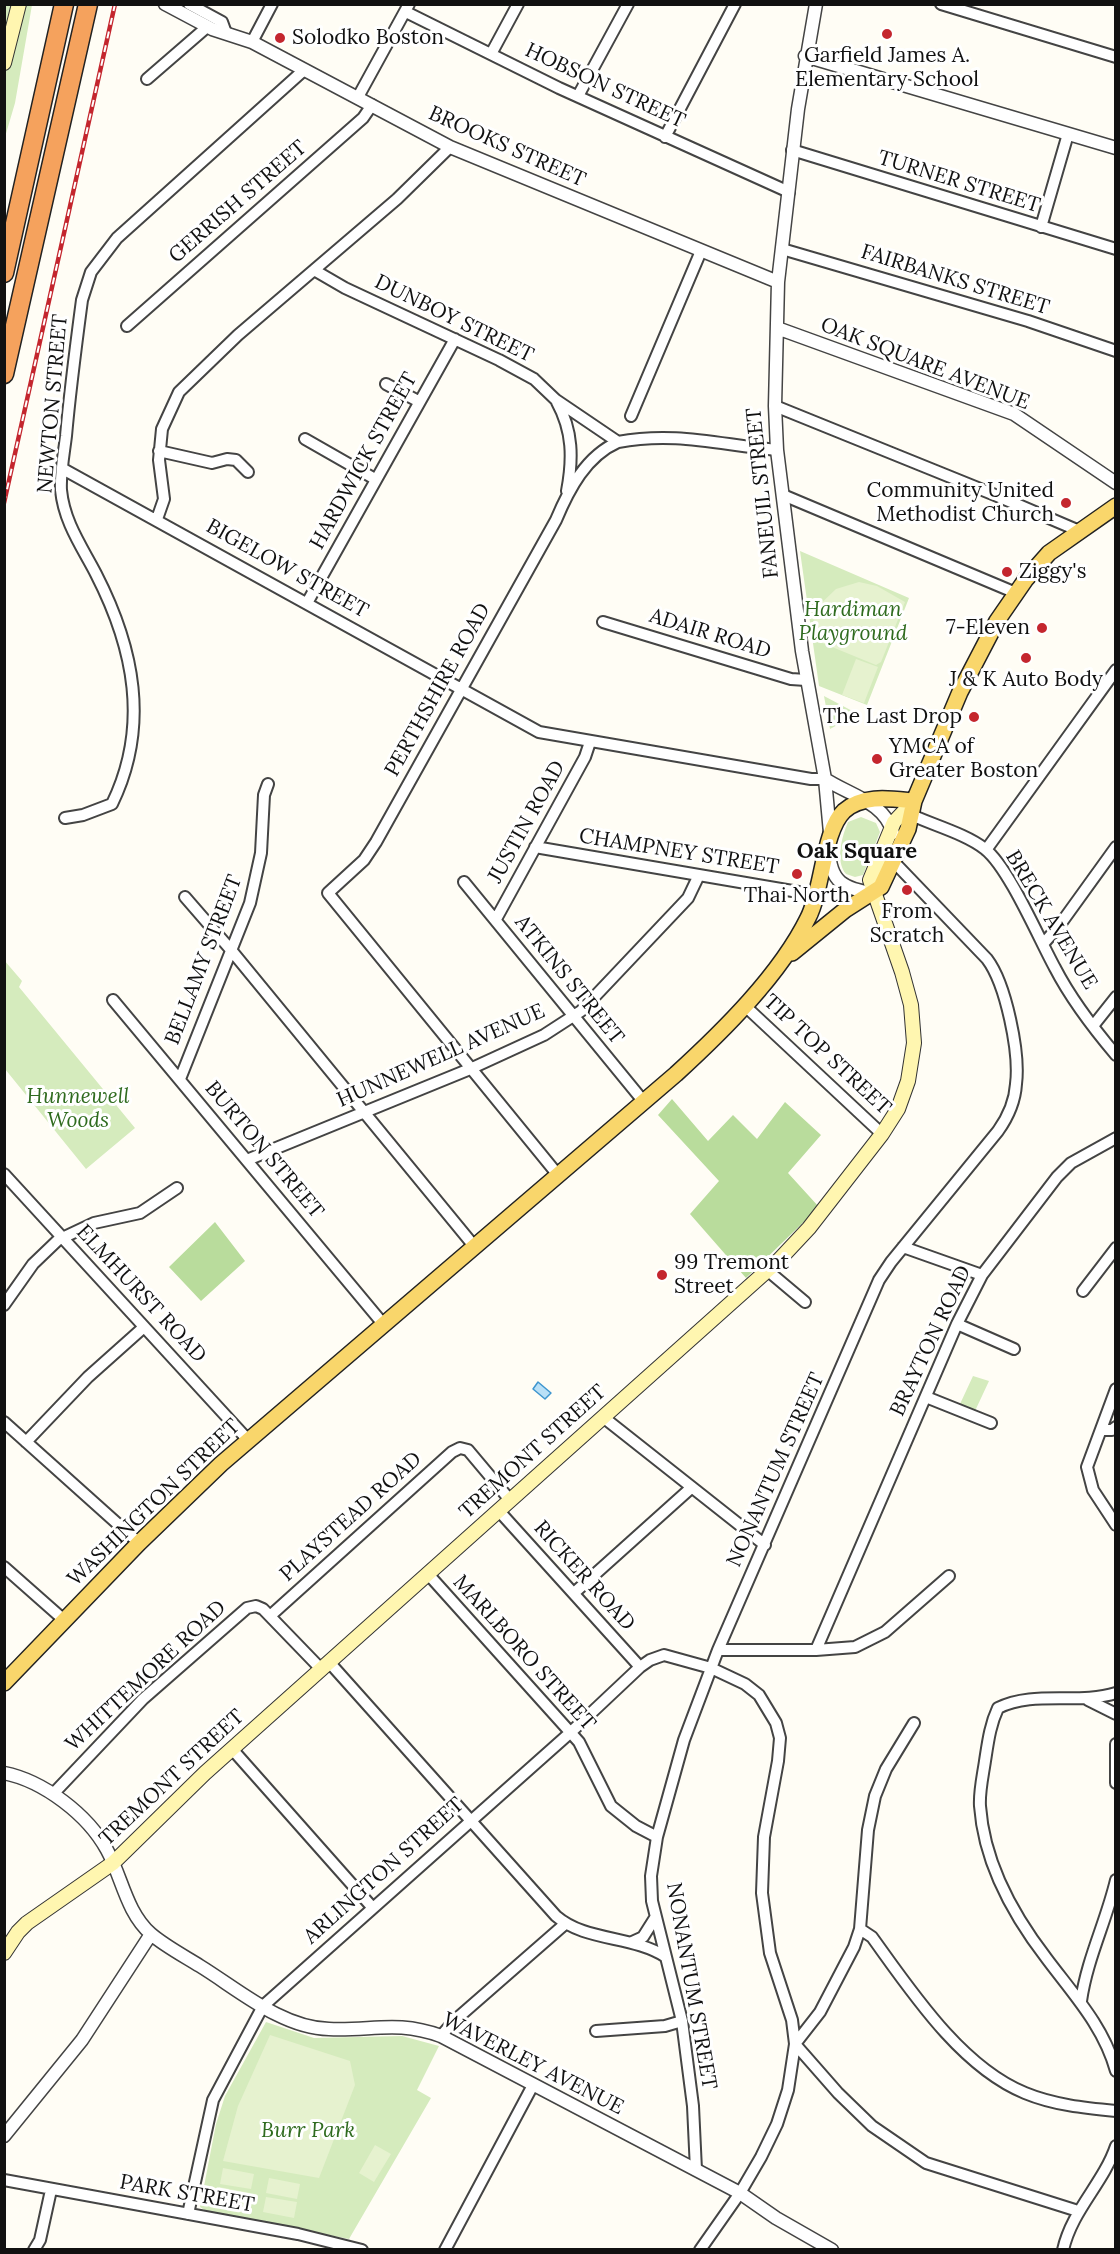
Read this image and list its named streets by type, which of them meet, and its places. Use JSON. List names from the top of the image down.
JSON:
{
  "streets": {
    "main road": ["FANEUIL STREET", "TREMONT STREET", "WASHINGTON STREET"],
    "street": [
      "HOBSON STREET",
      "BROOKS STREET",
      "TURNER STREET",
      "GERRISH STREET",
      "FAIRBANKS STREET",
      "DUNBOY STREET",
      "OAK SQUARE AVENUE",
      "NEWTON STREET",
      "HARDWICK STREET",
      "BIGELOW STREET",
      "ADAIR ROAD",
      "PERTHSHIRE ROAD",
      "JUSTIN ROAD",
      "CHAMPNEY STREET",
      "BRECK AVENUE",
      "BELLAMY STREET",
      "ATKINS STREET",
      "TIP TOP STREET",
      "HUNNEWELL AVENUE",
      "BURTON STREET",
      "ELMHURST ROAD",
      "BRAYTON ROAD",
      "NONANTUM STREET",
      "PLAYSTEAD ROAD",
      "RICKER ROAD",
      "MARLBORO STREET",
      "WHITTEMORE ROAD",
      "ARLINGTON STREET",
      "WAVERLEY AVENUE",
      "PARK STREET"
    ]
  },
  "crossings": [
    ["HOBSON STREET", "FANEUIL STREET"],
    ["BROOKS STREET", "GERRISH STREET"],
    ["BROOKS STREET", "NEWTON STREET"],
    ["BROOKS STREET", "FANEUIL STREET"],
    ["TURNER STREET", "FANEUIL STREET"],
    ["FAIRBANKS STREET", "FANEUIL STREET"],
    ["DUNBOY STREET", "HARDWICK STREET"],
    ["DUNBOY STREET", "PERTHSHIRE ROAD"],
    ["OAK SQUARE AVENUE", "FANEUIL STREET"],
    ["NEWTON STREET", "BIGELOW STREET"],
    ["HARDWICK STREET", "BIGELOW STREET"],
    ["FANEUIL STREET", "BIGELOW STREET"],
    ["FANEUIL STREET", "ADAIR ROAD"],
    ["FANEUIL STREET", "CHAMPNEY STREET"],
    ["FANEUIL STREET", "WASHINGTON STREET"],
    ["BIGELOW STREET", "PERTHSHIRE ROAD"],
    ["BIGELOW STREET", "JUSTIN ROAD"],
    ["PERTHSHIRE ROAD", "HUNNEWELL AVENUE"],
    ["JUSTIN ROAD", "CHAMPNEY STREET"],
    ["JUSTIN ROAD", "ATKINS STREET"],
    ["CHAMPNEY STREET", "HUNNEWELL AVENUE"],
    ["BELLAMY STREET", "BURTON STREET"],
    ["ATKINS STREET", "HUNNEWELL AVENUE"],
    ["ATKINS STREET", "WASHINGTON STREET"],
    ["TIP TOP STREET", "TREMONT STREET"],
    ["TIP TOP STREET", "WASHINGTON STREET"],
    ["HUNNEWELL AVENUE", "BURTON STREET"],
    ["BURTON STREET", "WASHINGTON STREET"],
    ["ELMHURST ROAD", "WASHINGTON STREET"],
    ["TREMONT STREET", "PLAYSTEAD ROAD"],
    ["TREMONT STREET", "RICKER ROAD"],
    ["TREMONT STREET", "MARLBORO STREET"],
    ["TREMONT STREET", "WAVERLEY AVENUE"],
    ["NONANTUM STREET", "MARLBORO STREET"],
    ["NONANTUM STREET", "ARLINGTON STREET"],
    ["NONANTUM STREET", "WAVERLEY AVENUE"],
    ["PLAYSTEAD ROAD", "WHITTEMORE ROAD"],
    ["RICKER ROAD", "ARLINGTON STREET"],
    ["MARLBORO STREET", "ARLINGTON STREET"],
    ["WHITTEMORE ROAD", "WAVERLEY AVENUE"],
    ["ARLINGTON STREET", "WAVERLEY AVENUE"],
    ["ARLINGTON STREET", "PARK STREET"]
  ],
  "districts": ["Oak Square"],
  "parks": ["Hardiman Playground", "Hunnewell Woods", "Burr Park"],
  "places": [
    "Garfield James A. Elementary School",
    "Solodko Boston",
    "Community United Methodist Church",
    "Ziggy's",
    "7-Eleven",
    "J & K Auto Body",
    "The Last Drop",
    "YMCA of Greater Boston",
    "Thai North",
    "From Scratch",
    "99 Tremont Street"
  ]
}
